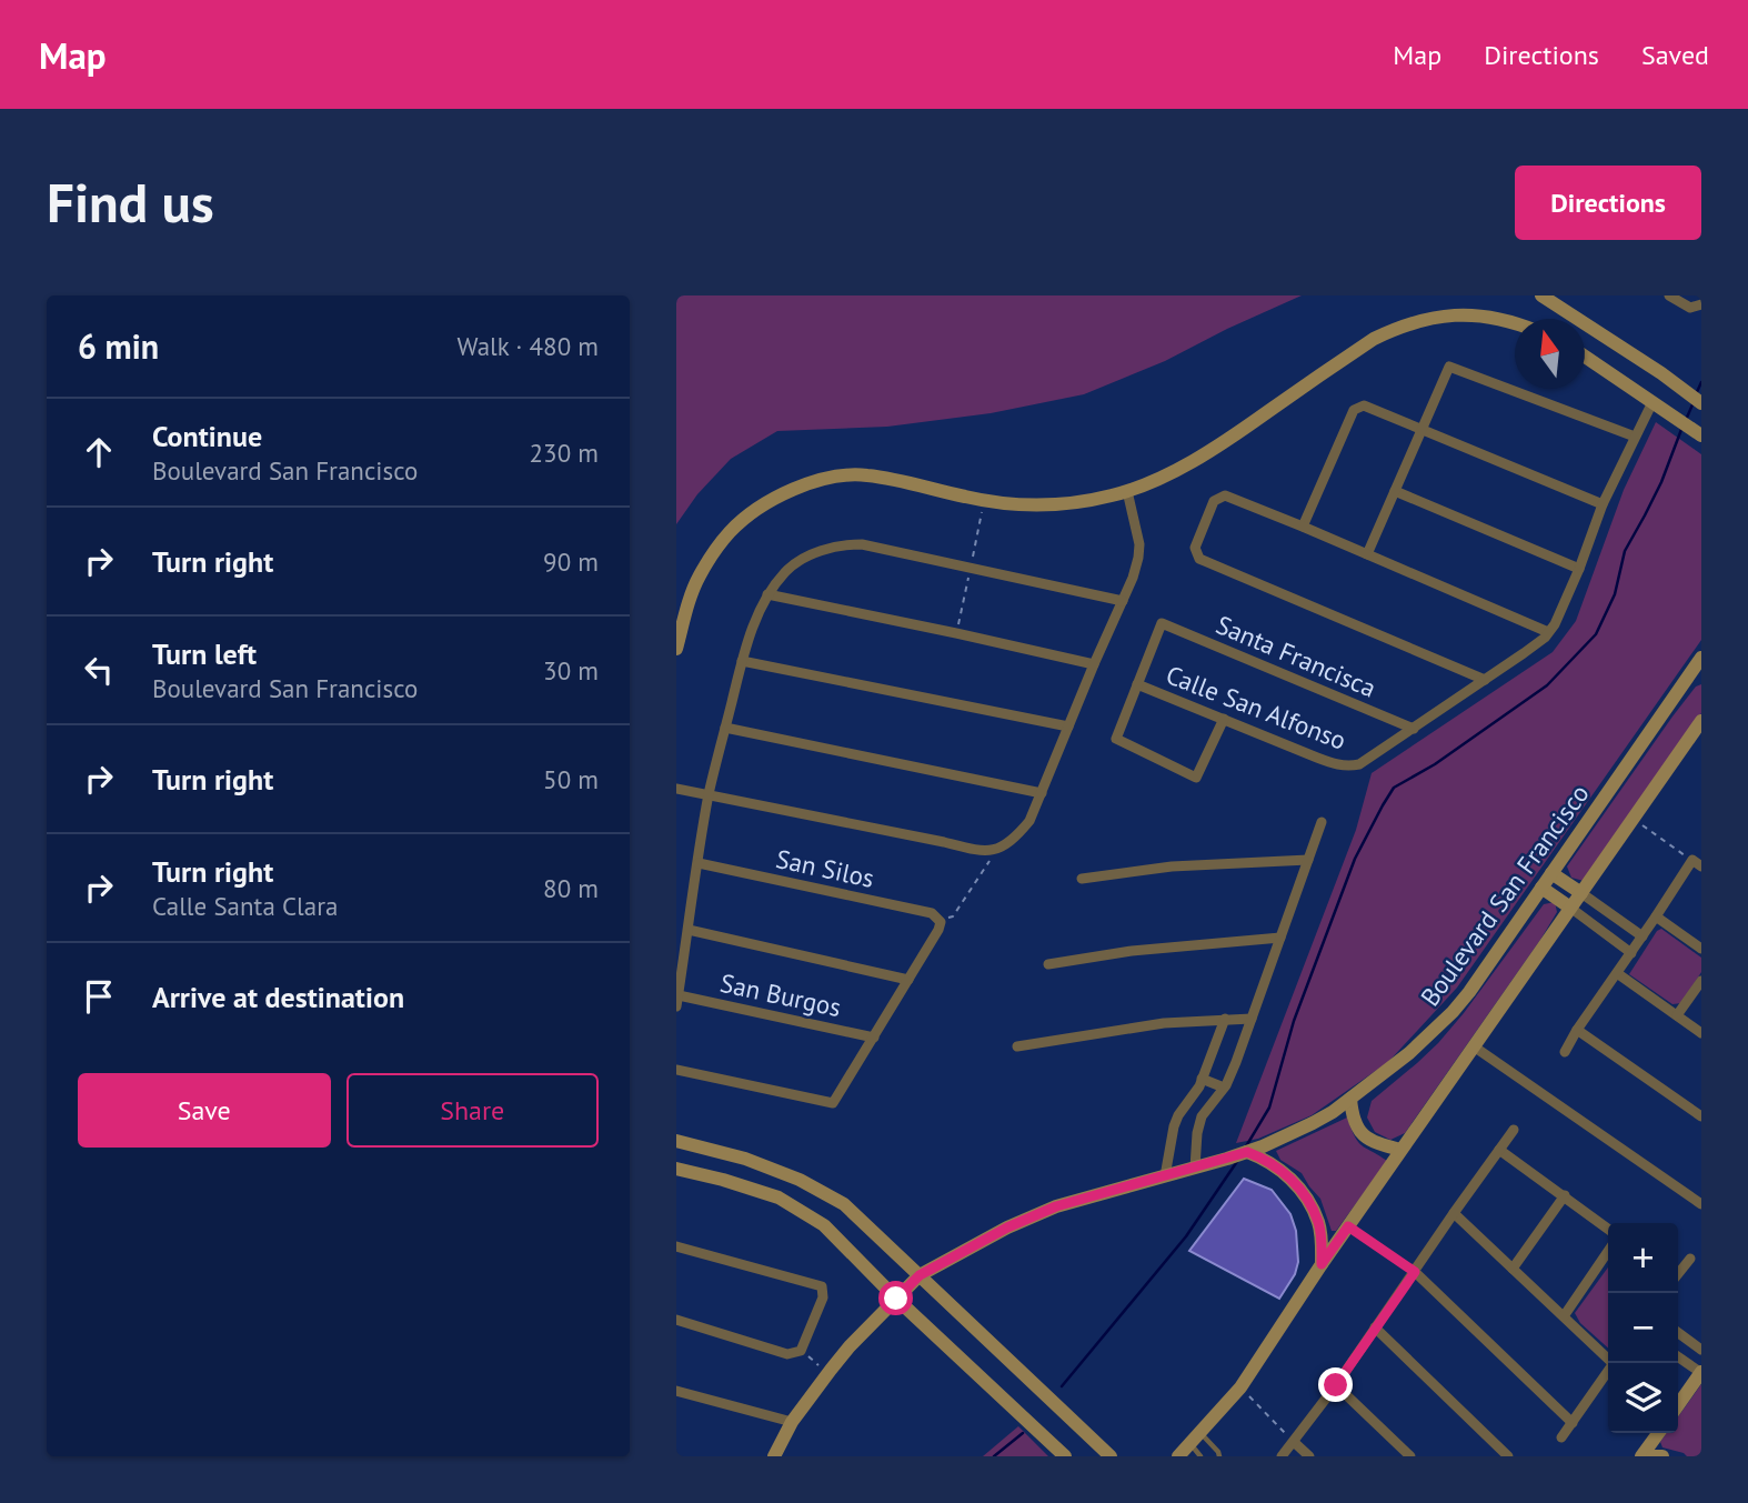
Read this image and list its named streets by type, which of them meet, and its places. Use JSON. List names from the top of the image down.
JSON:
{
  "streets": {
    "street": [
      "Santa Francisca",
      "Calle San Alfonso",
      "San Silos",
      "Boulevard San Francisco",
      "San Burgos"
    ]
  },
  "crossings": [
    ["Santa Francisca", "Calle San Alfonso"]
  ],
  "north": "top",
  "page": {
    "header": "Map",
    "nav": ["Map", "Directions", "Saved"],
    "buttons": [
      "Directions",
      ["Save", "Share"]
    ],
    "title": "Find us",
    "heading": ["6 min", "Walk · 480 m"],
    "list": [
      ["Continue", "Boulevard San Francisco", "230 m"],
      ["Turn right", "90 m"],
      ["Turn left", "Boulevard San Francisco", "30 m"],
      ["Turn right", "50 m"],
      ["Turn right", "Calle Santa Clara", "80 m"],
      "Arrive at destination"
    ],
    "map_buttons": ["+", "−"]
  }
}
